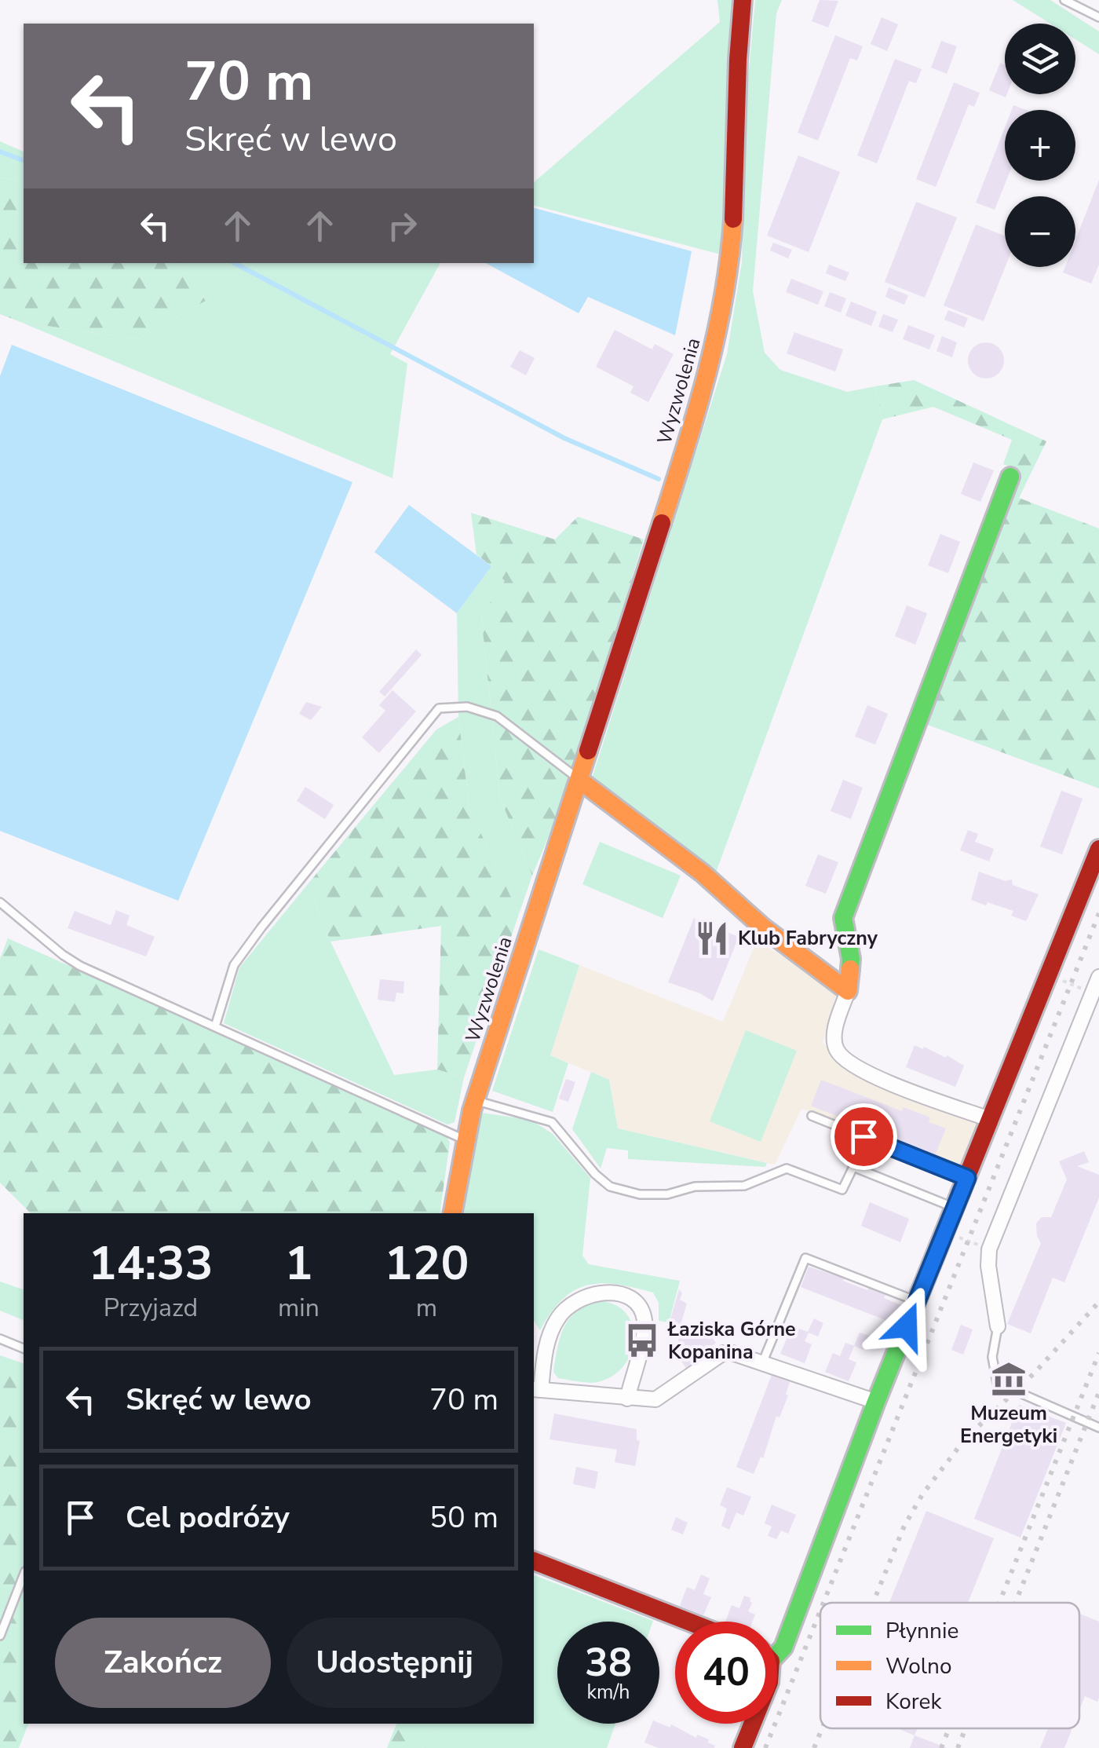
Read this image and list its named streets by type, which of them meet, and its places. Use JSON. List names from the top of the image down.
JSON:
{
  "streets": {
    "street": ["Wyzwolenia"]
  },
  "places": {
    "restaurant": ["Klub Fabryczny"],
    "bus stop": ["Łaziska Górne Kopanina"],
    "museum": ["Muzeum Energetyki"]
  },
  "legend": ["Płynnie", "Wolno", "Korek"],
  "page": {
    "map_buttons": ["+", "−"],
    "turn": ["70 m", "Skręć w lewo"],
    "eta": [
      "14:33",
      "Przyjazd",
      "1",
      "min",
      "120",
      "m"
    ],
    "list": [
      {
        "name": "Skręć w lewo",
        "value": "70 m"
      },
      {
        "name": "Cel podróży",
        "value": "50 m"
      }
    ],
    "buttons": ["Zakończ", "Udostępnij"],
    "speed": "38 km/h",
    "limit": "40"
  }
}
